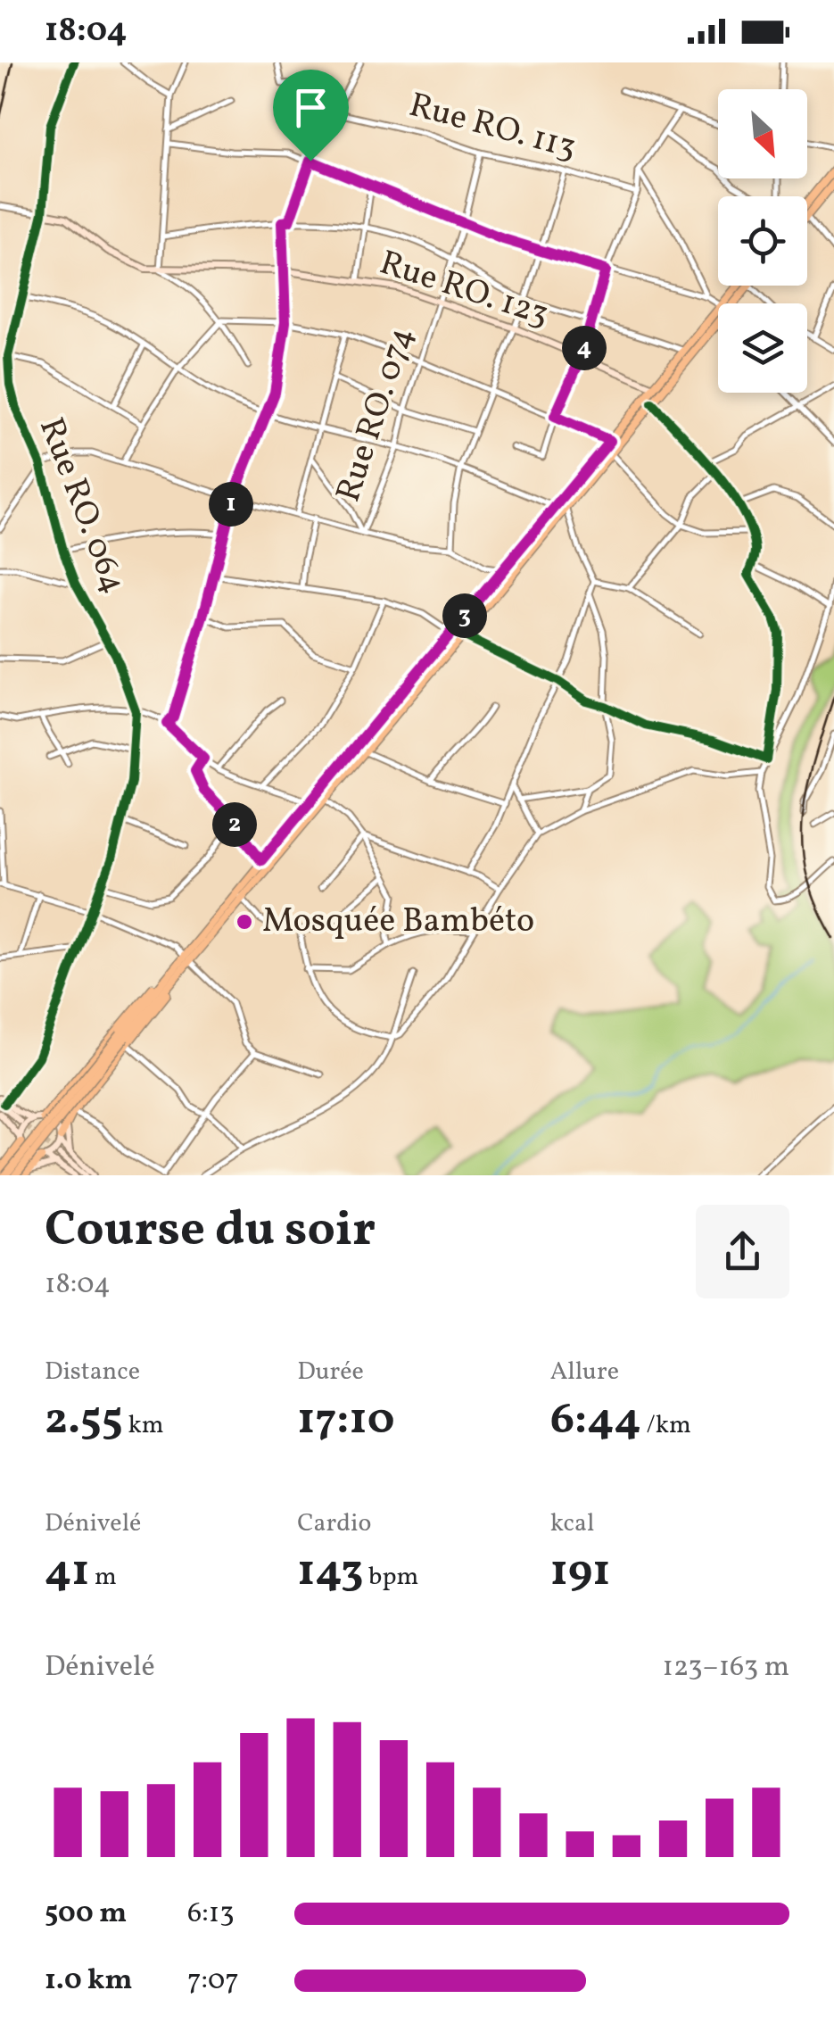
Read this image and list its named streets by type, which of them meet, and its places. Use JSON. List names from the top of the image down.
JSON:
{
  "streets": {
    "street": [
      "Rue RO. 113",
      "Rue RO. 123",
      "Rue RO. 074",
      "Rue RO. 064"
    ]
  },
  "crossings": [
    ["Rue RO. 113", "Rue RO. 074"],
    ["Rue RO. 123", "Rue RO. 074"],
    ["Rue RO. 123", "Rue RO. 064"]
  ],
  "places": ["Mosquée Bambéto"],
  "north": "bottom right",
  "page": {
    "status": "18:04",
    "pins": [
      "4",
      "1",
      "3",
      "2"
    ],
    "heading": ["Course du soir", "18:04"],
    "stats": [
      ["Distance", "2.55 km"],
      ["Durée", "17:10"],
      ["Allure", "6:44 /km"],
      ["Dénivelé", "41 m"],
      ["Cardio", "143 bpm"],
      ["kcal", "191"]
    ],
    "chart": ["Dénivelé", "123–163 m"],
    "list": [
      {
        "name": "500 m",
        "note": "6:13"
      },
      {
        "name": "1.0 km",
        "note": "7:07"
      }
    ]
  }
}
